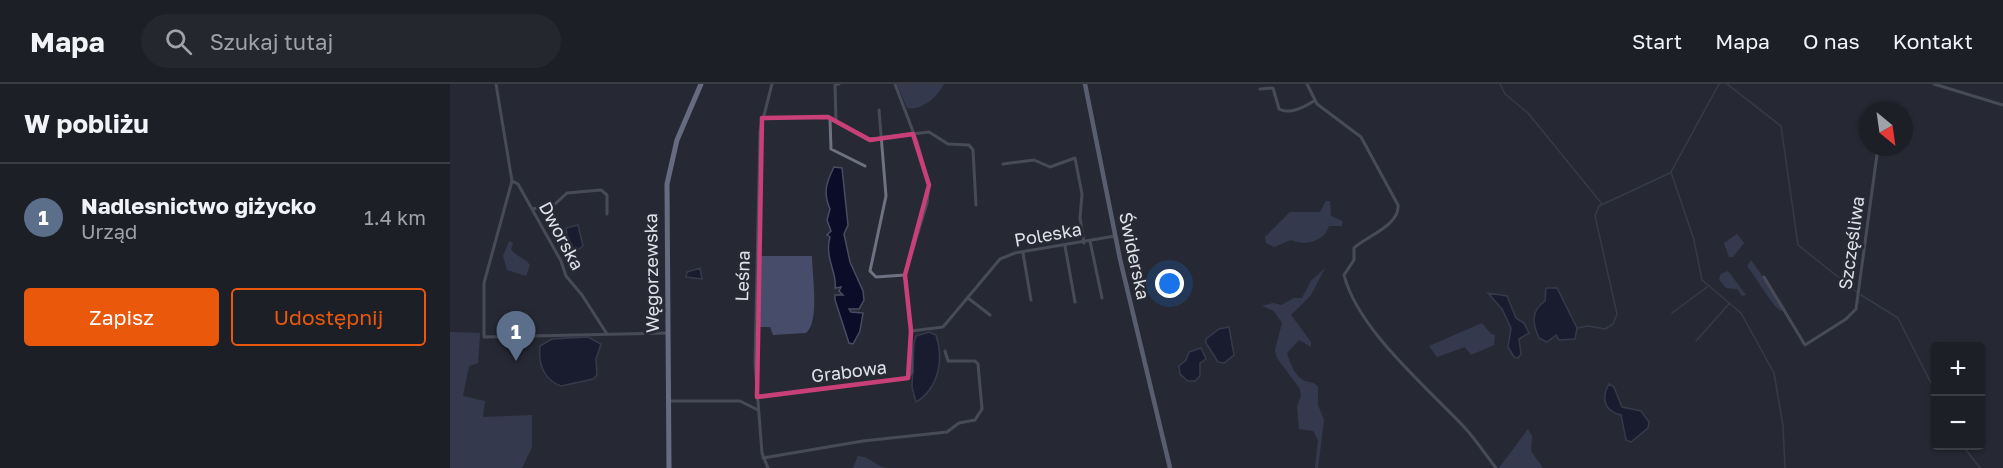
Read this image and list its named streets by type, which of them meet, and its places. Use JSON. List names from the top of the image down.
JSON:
{
  "streets": {
    "main road": ["Węgorzewska"],
    "street": [
      "Poleska",
      "Dworska",
      "Szczęśliwa",
      "Świderska",
      "Leśna",
      "Grabowa"
    ]
  },
  "crossings": [
    ["Poleska", "Świderska"],
    ["Poleska", "Grabowa"],
    ["Leśna", "Grabowa"]
  ],
  "north": "bottom right",
  "page": {
    "header": "Mapa",
    "search": "Szukaj tutaj",
    "nav": [
      "Start",
      "Mapa",
      "O nas",
      "Kontakt"
    ],
    "heading": "W pobliżu",
    "list": [
      {
        "mark": "1",
        "name": "Nadlesnictwo giżycko",
        "note": "Urząd",
        "value": "1.4 km"
      }
    ],
    "buttons": ["Zapisz", "Udostępnij"],
    "pins": "1",
    "map_buttons": ["+", "−"]
  }
}
